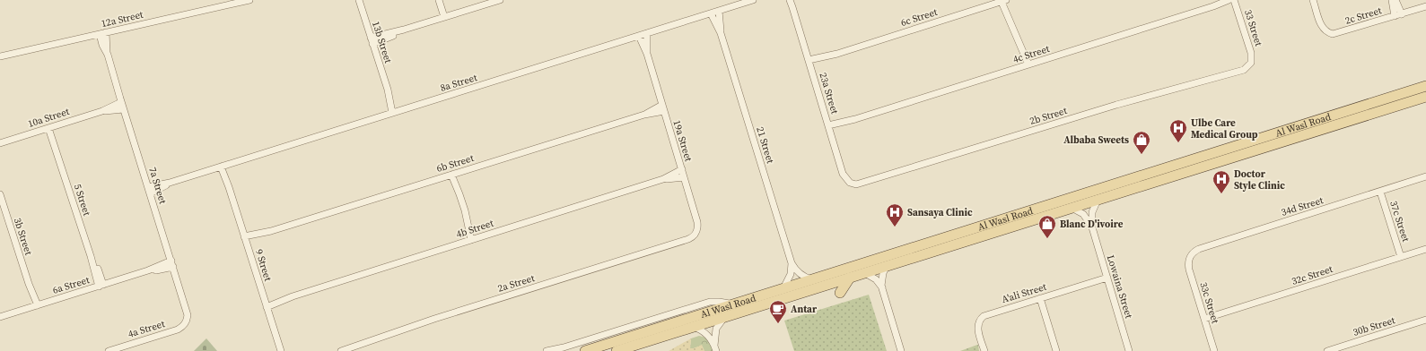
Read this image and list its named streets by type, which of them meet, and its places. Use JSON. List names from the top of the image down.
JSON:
{
  "streets": {
    "main road": ["Al Wasl Road"],
    "street": [
      "2c Street",
      "6c Street",
      "12a Street",
      "33 Street",
      "13b Street",
      "4c Street",
      "8a Street",
      "23a Street",
      "2b Street",
      "10a Street",
      "19a Street",
      "21 Street",
      "6b Street",
      "7a Street",
      "5 Street",
      "34d Street",
      "37c Street",
      "4b Street",
      "3b Street",
      "9 Street",
      "32c Street",
      "2a Street",
      "6a Street",
      "Lowaina Street",
      "A'ali Street",
      "33c Street",
      "30b Street",
      "4a Street"
    ]
  },
  "crossings": [
    ["6c Street", "23a Street"],
    ["12a Street", "7a Street"],
    ["33 Street", "4c Street"],
    ["33 Street", "2b Street"],
    ["13b Street", "8a Street"],
    ["4c Street", "23a Street"],
    ["8a Street", "19a Street"],
    ["8a Street", "21 Street"],
    ["8a Street", "7a Street"],
    ["8a Street", "9 Street"],
    ["23a Street", "2b Street"],
    ["10a Street", "7a Street"],
    ["10a Street", "5 Street"],
    ["Al Wasl Road", "21 Street"],
    ["Al Wasl Road", "Lowaina Street"],
    ["19a Street", "6b Street"],
    ["19a Street", "4b Street"],
    ["19a Street", "2a Street"],
    ["6b Street", "9 Street"],
    ["7a Street", "6a Street"],
    ["7a Street", "4a Street"],
    ["5 Street", "6a Street"],
    ["34d Street", "37c Street"],
    ["34d Street", "33c Street"],
    ["37c Street", "32c Street"],
    ["4b Street", "9 Street"],
    ["3b Street", "6a Street"],
    ["32c Street", "33c Street"],
    ["Lowaina Street", "A'ali Street"]
  ],
  "places": {
    "hospital": ["Ulbe Care Medical Group", "Doctor Style Clinic", "Sansaya Clinic"],
    "shop": ["Albaba Sweets", "Blanc D'ivoire"],
    "cafe": ["Antar"]
  }
}
